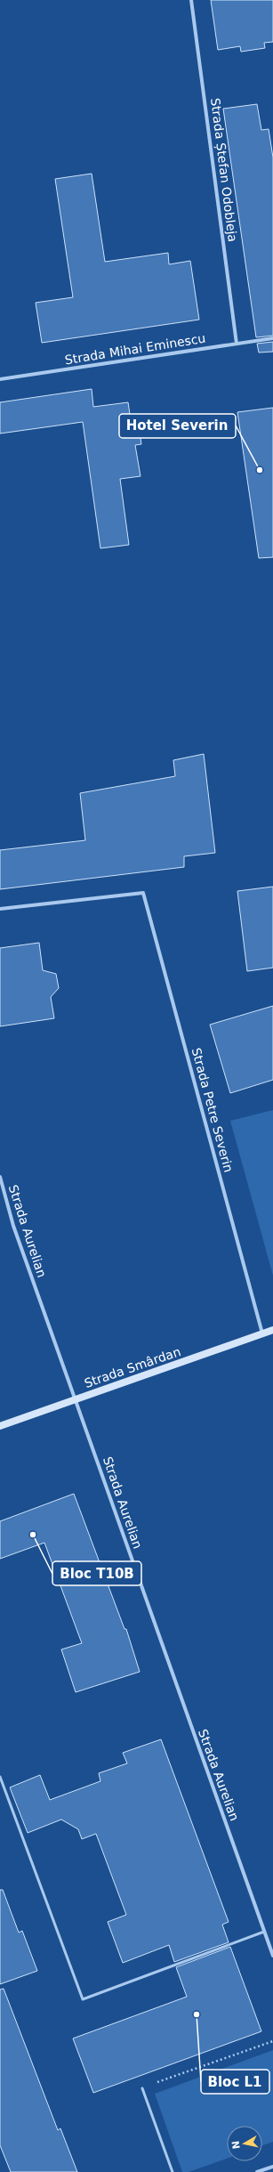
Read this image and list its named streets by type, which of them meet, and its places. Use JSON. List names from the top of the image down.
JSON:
{
  "streets": {
    "main road": ["Strada Smârdan"],
    "street": [
      "Strada Ștefan Odobleja",
      "Strada Mihai Eminescu",
      "Strada Petre Severin",
      "Strada Aurelian"
    ]
  },
  "crossings": [
    ["Strada Ștefan Odobleja", "Strada Mihai Eminescu"],
    ["Strada Petre Severin", "Strada Smârdan"],
    ["Strada Aurelian", "Strada Smârdan"]
  ],
  "places": ["Hotel Severin", "Bloc T10B", "Bloc L1"],
  "north": "left"
}
